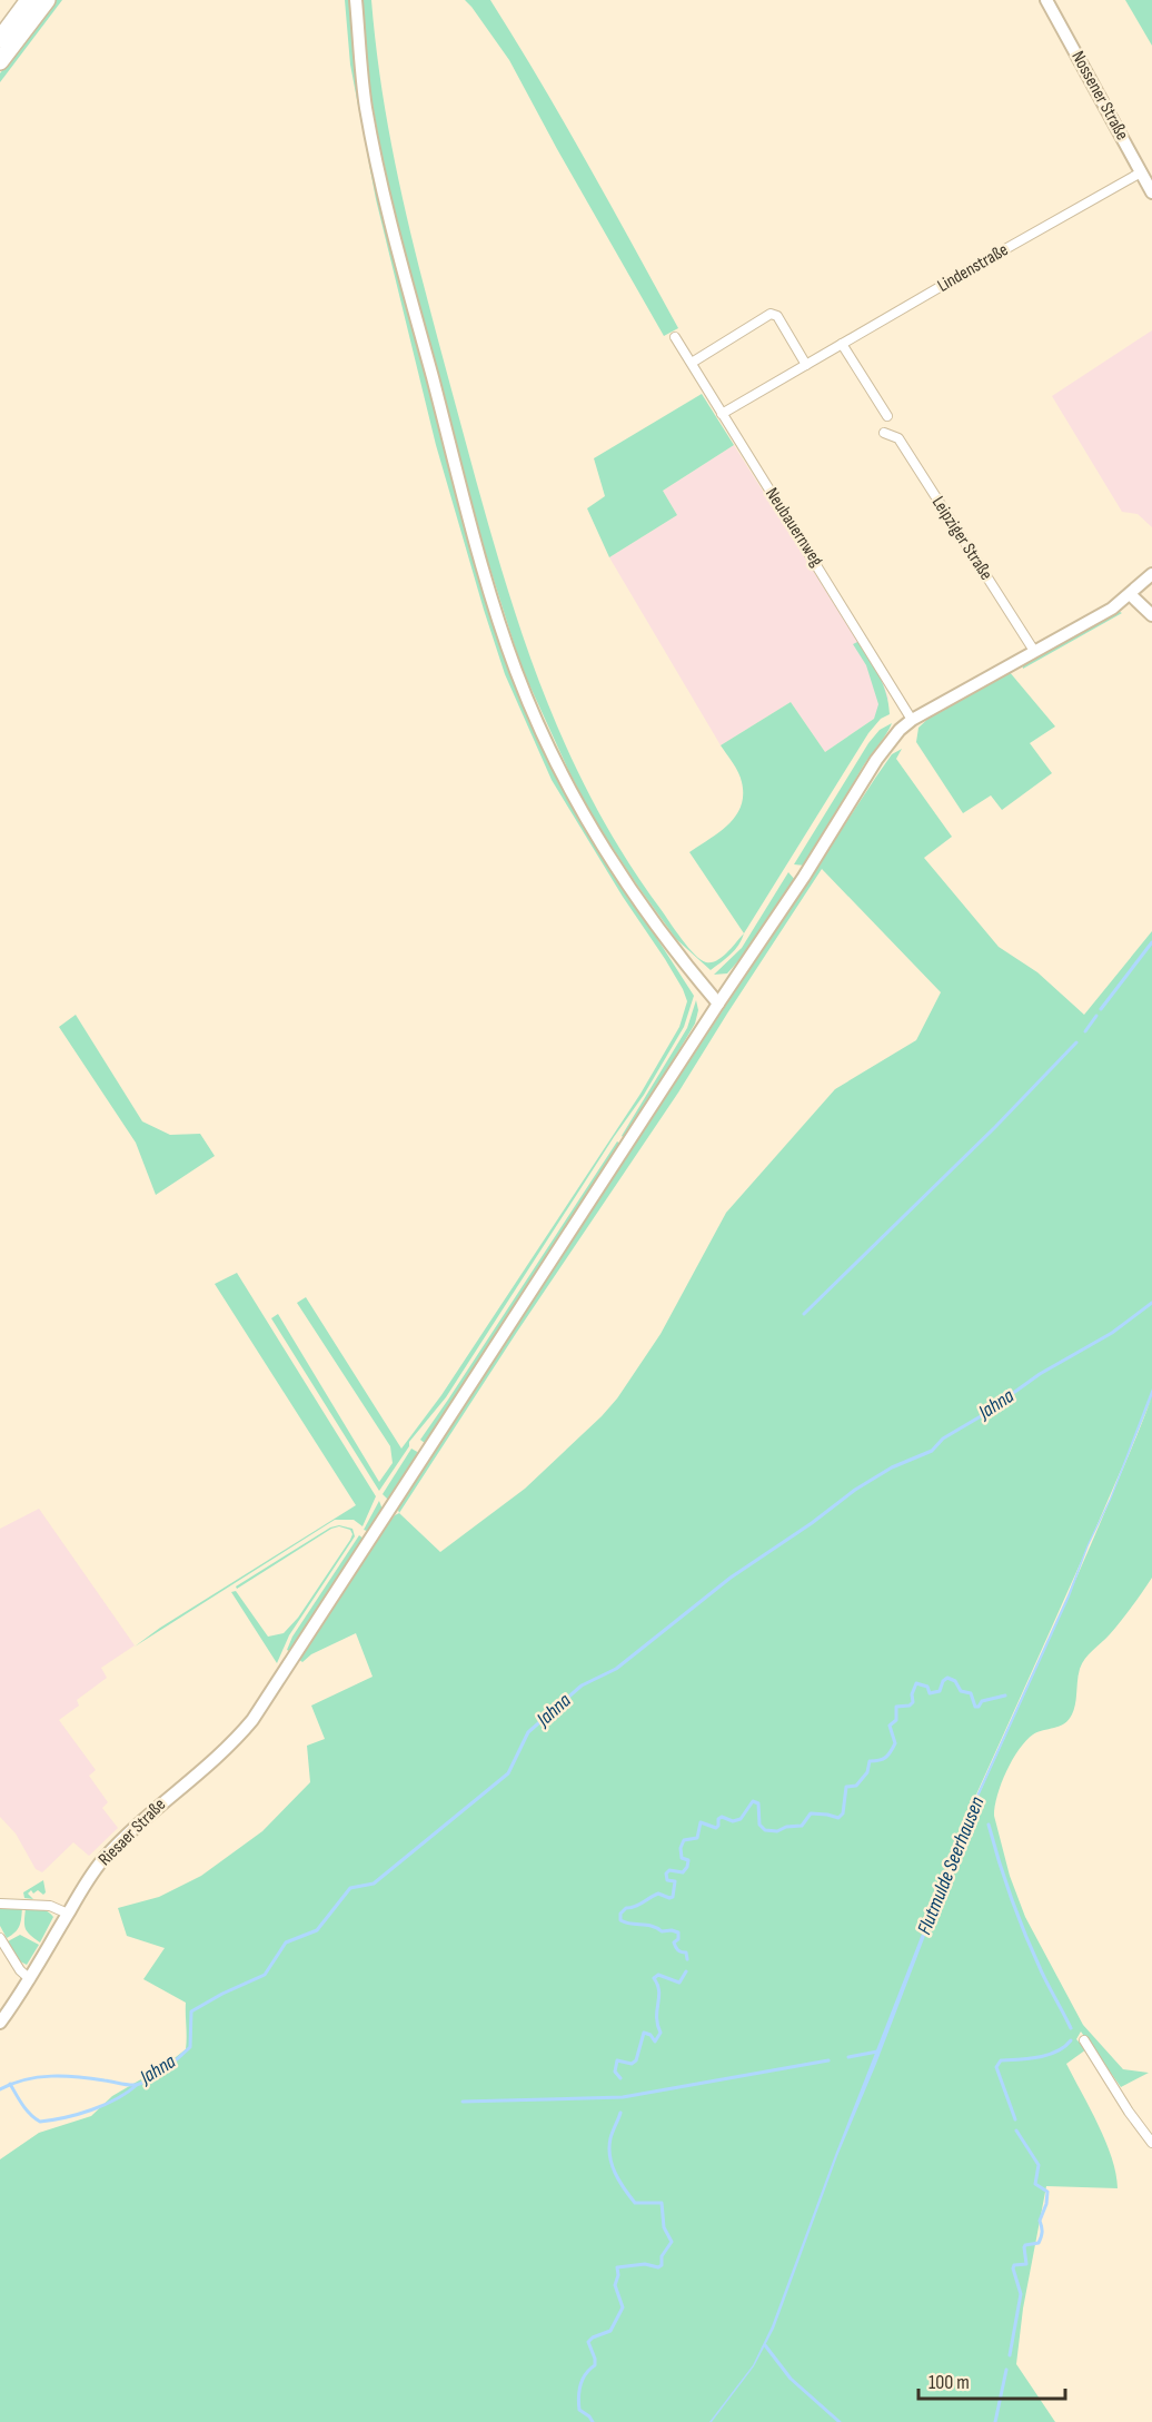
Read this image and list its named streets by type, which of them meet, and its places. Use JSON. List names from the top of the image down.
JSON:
{
  "streets": {
    "main road": ["Nossener Straße", "Riesaer Straße"],
    "street": ["Lindenstraße", "Neubauernweg", "Leipziger Straße"]
  },
  "crossings": [
    ["Nossener Straße", "Lindenstraße"],
    ["Lindenstraße", "Neubauernweg"],
    ["Neubauernweg", "Riesaer Straße"]
  ],
  "water": ["Jahna", "Flutmulde Seerhausen"],
  "scale_bar": "100 m"
}
